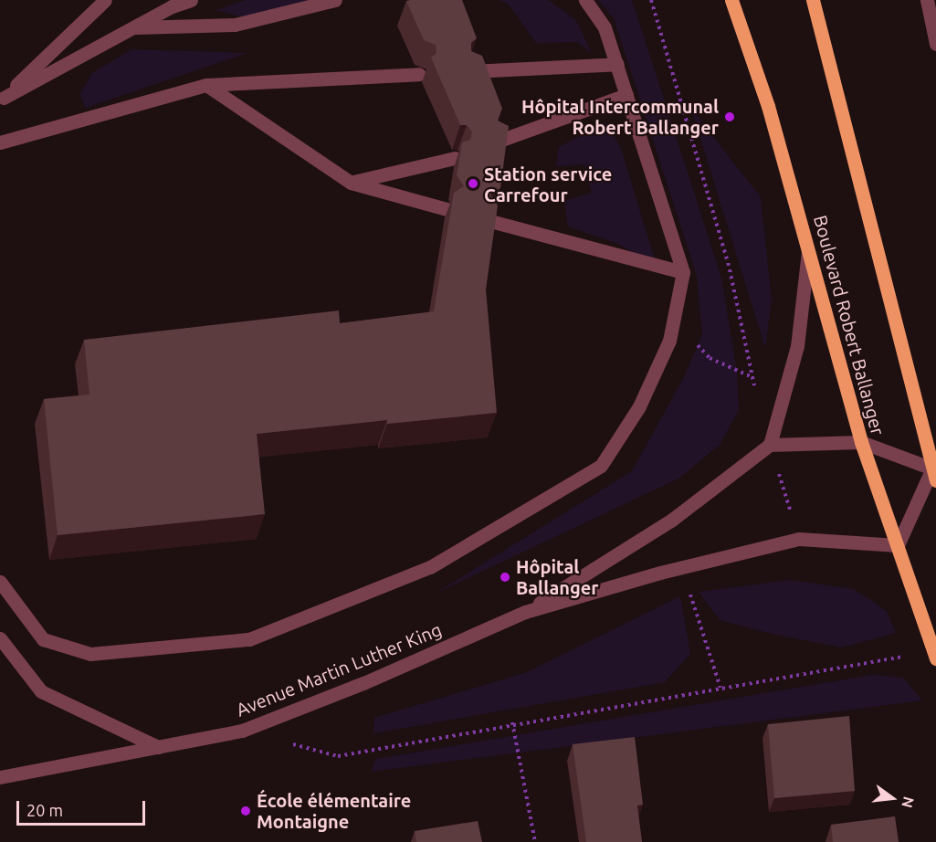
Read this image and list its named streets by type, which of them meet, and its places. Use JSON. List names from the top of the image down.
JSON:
{
  "streets": {
    "main road": ["Boulevard Robert Ballanger"],
    "street": ["Avenue Martin Luther King"]
  },
  "crossings": [
    ["Boulevard Robert Ballanger", "Avenue Martin Luther King"]
  ],
  "places": [
    "Hôpital Intercommunal Robert Ballanger",
    "Station service Carrefour",
    "Hôpital Ballanger",
    "École élémentaire Montaigne"
  ],
  "scale_bar": "20 m",
  "north": "right"
}
